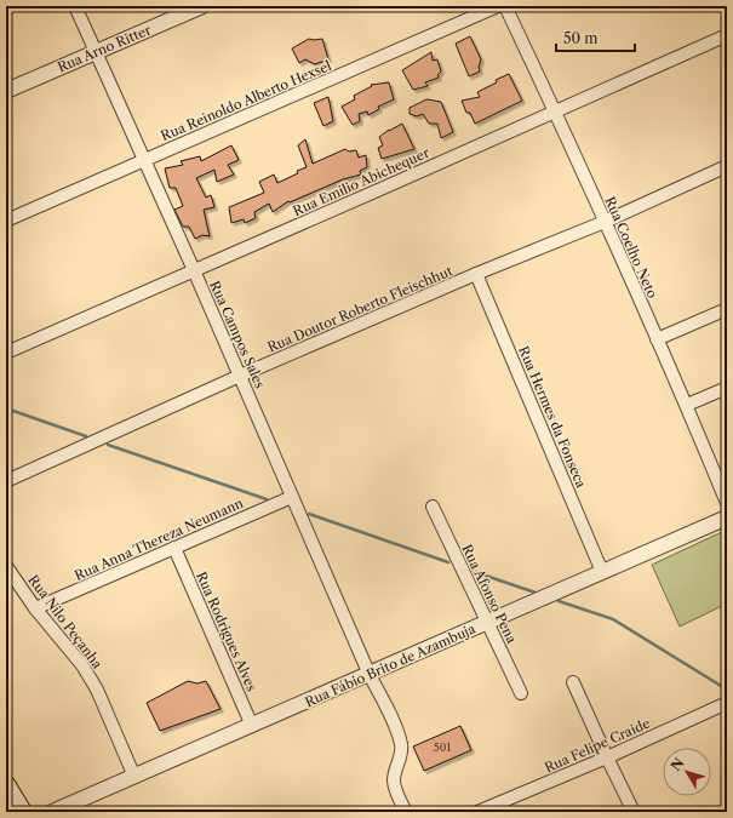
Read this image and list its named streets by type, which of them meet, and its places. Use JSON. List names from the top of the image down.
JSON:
{
  "streets": {
    "street": [
      "Rua Arno Ritter",
      "Rua Reinoldo Alberto Hexsel",
      "Rua Emilio Abichequer",
      "Rua Coelho Neto",
      "Rua Doutor Roberto Fleischhut",
      "Rua Campos Sales",
      "Rua Hermes da Fonseca",
      "Rua Anna Thereza Neumann",
      "Rua Afonso Pena",
      "Rua Nilo Peçanha",
      "Rua Rodrigues Alves",
      "Rua Fábio Brito de Azambuja",
      "Rua Felipe Craide"
    ]
  },
  "crossings": [
    ["Rua Arno Ritter", "Rua Campos Sales"],
    ["Rua Reinoldo Alberto Hexsel", "Rua Campos Sales"],
    ["Rua Emilio Abichequer", "Rua Coelho Neto"],
    ["Rua Emilio Abichequer", "Rua Campos Sales"],
    ["Rua Coelho Neto", "Rua Doutor Roberto Fleischhut"],
    ["Rua Doutor Roberto Fleischhut", "Rua Campos Sales"],
    ["Rua Doutor Roberto Fleischhut", "Rua Hermes da Fonseca"],
    ["Rua Campos Sales", "Rua Anna Thereza Neumann"],
    ["Rua Campos Sales", "Rua Fábio Brito de Azambuja"],
    ["Rua Hermes da Fonseca", "Rua Fábio Brito de Azambuja"],
    ["Rua Anna Thereza Neumann", "Rua Nilo Peçanha"],
    ["Rua Anna Thereza Neumann", "Rua Rodrigues Alves"],
    ["Rua Afonso Pena", "Rua Fábio Brito de Azambuja"],
    ["Rua Nilo Peçanha", "Rua Fábio Brito de Azambuja"],
    ["Rua Rodrigues Alves", "Rua Fábio Brito de Azambuja"]
  ],
  "house_numbers": ["501"],
  "scale_bar": "50 m",
  "north": "top left"
}
